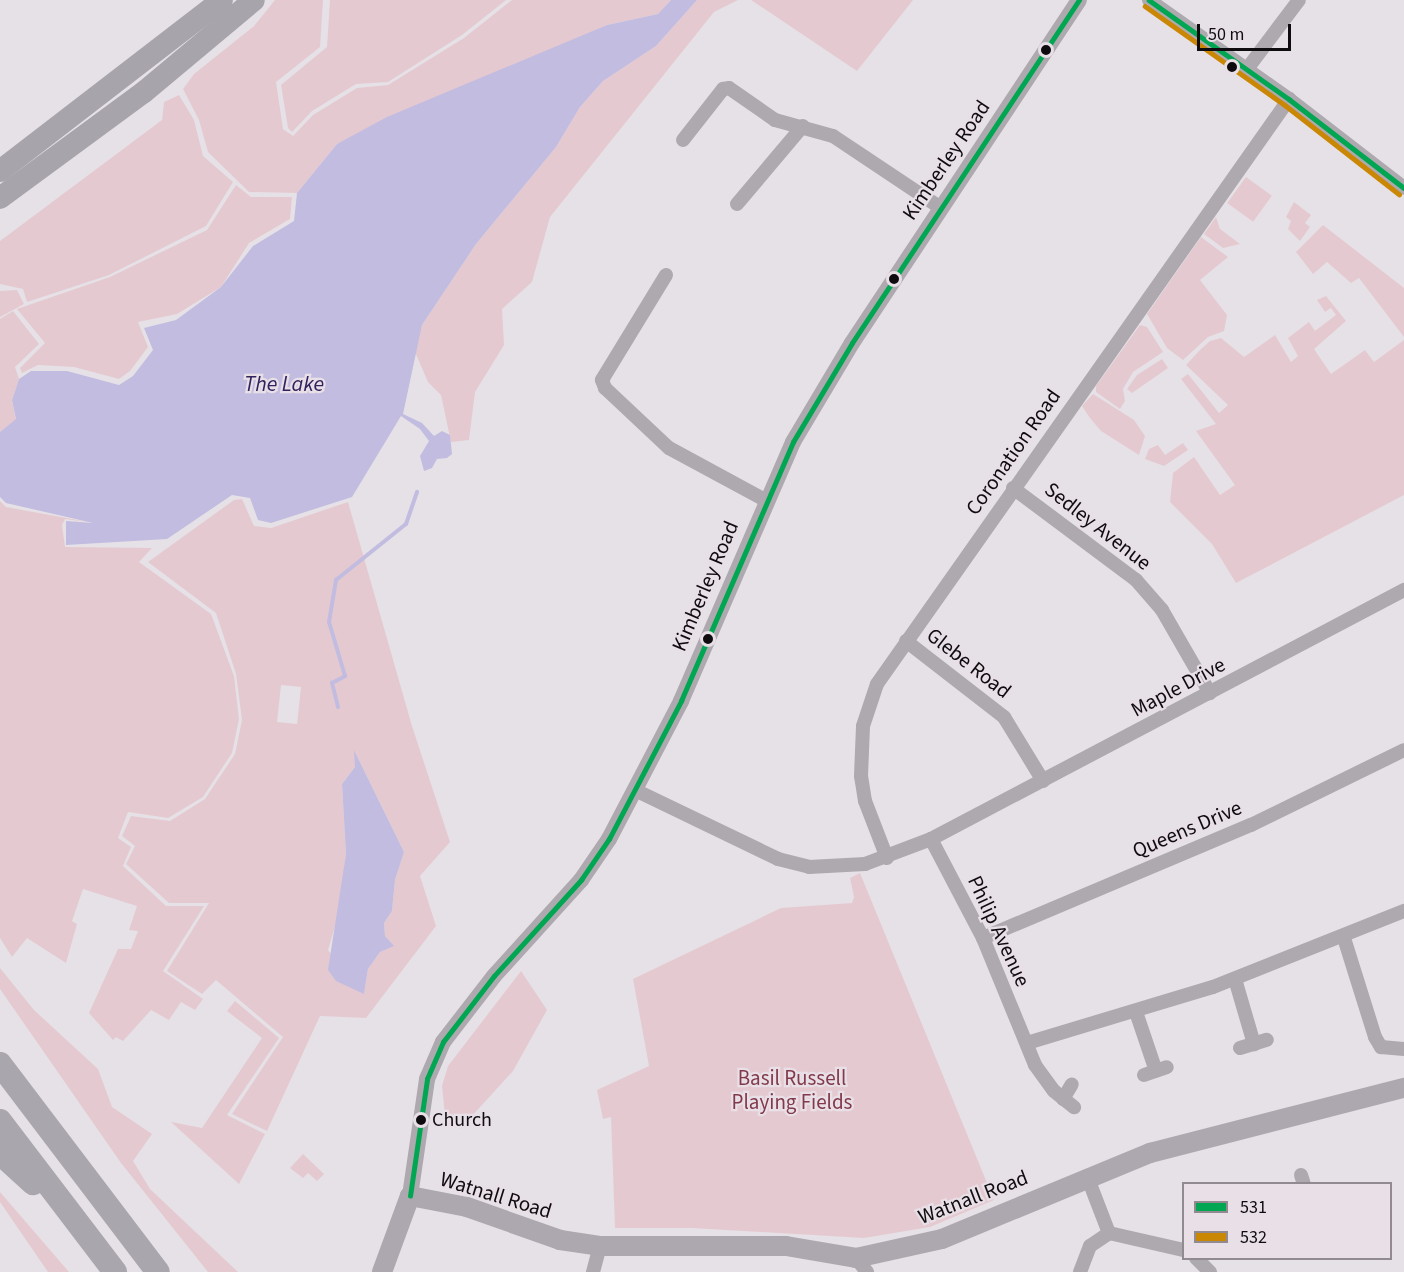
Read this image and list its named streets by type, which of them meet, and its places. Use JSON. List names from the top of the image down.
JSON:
{
  "streets": {
    "main road": ["Watnall Road"],
    "street": [
      "Kimberley Road",
      "Coronation Road",
      "Sedley Avenue",
      "Glebe Road",
      "Maple Drive",
      "Queens Drive",
      "Philip Avenue"
    ]
  },
  "crossings": [
    ["Kimberley Road", "Maple Drive"],
    ["Kimberley Road", "Watnall Road"],
    ["Coronation Road", "Sedley Avenue"],
    ["Coronation Road", "Glebe Road"],
    ["Coronation Road", "Maple Drive"],
    ["Sedley Avenue", "Maple Drive"],
    ["Glebe Road", "Maple Drive"],
    ["Maple Drive", "Philip Avenue"],
    ["Queens Drive", "Philip Avenue"]
  ],
  "water": ["The Lake"],
  "parks": ["Basil Russell Playing Fields"],
  "places": ["Church"],
  "lines": ["transit line 531", "transit line 532"],
  "legend": ["531", "532"],
  "scale_bar": "50 m"
}
